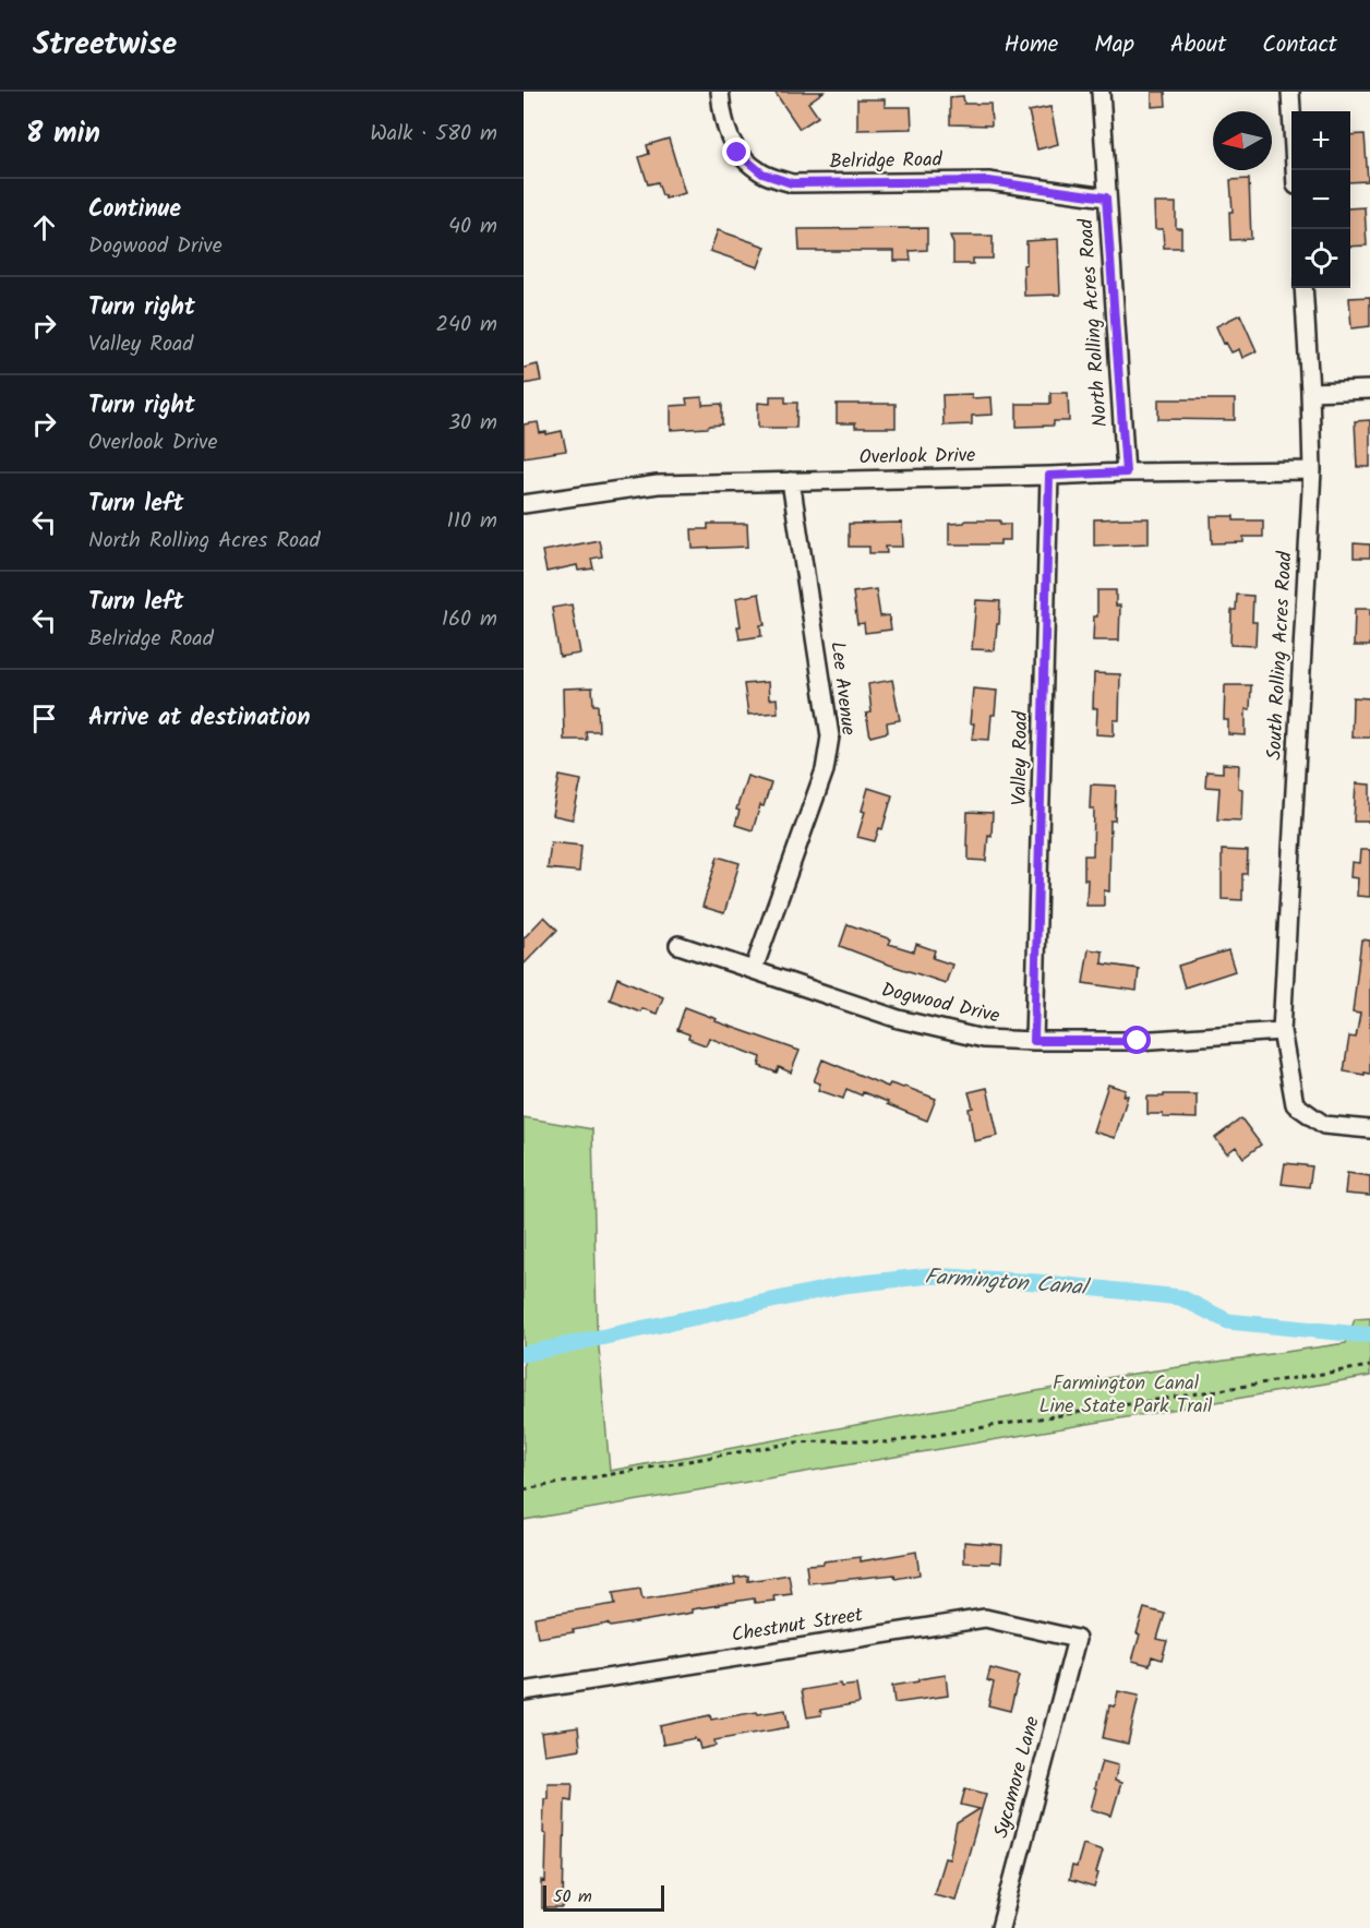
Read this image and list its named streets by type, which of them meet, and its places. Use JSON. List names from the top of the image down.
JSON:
{
  "streets": {
    "street": [
      "Belridge Road",
      "North Rolling Acres Road",
      "Overlook Drive",
      "South Rolling Acres Road",
      "Lee Avenue",
      "Valley Road",
      "Dogwood Drive",
      "Chestnut Street",
      "Sycamore Lane"
    ]
  },
  "crossings": [
    ["Belridge Road", "North Rolling Acres Road"],
    ["North Rolling Acres Road", "Overlook Drive"],
    ["Overlook Drive", "South Rolling Acres Road"],
    ["Overlook Drive", "Lee Avenue"],
    ["Overlook Drive", "Valley Road"],
    ["South Rolling Acres Road", "Dogwood Drive"],
    ["Lee Avenue", "Dogwood Drive"],
    ["Valley Road", "Dogwood Drive"],
    ["Chestnut Street", "Sycamore Lane"]
  ],
  "water": ["Farmington Canal"],
  "parks": ["Farmington Canal Line State Park Trail"],
  "scale_bar": "50 m",
  "north": "left",
  "page": {
    "header": "Streetwise",
    "nav": [
      "Home",
      "Map",
      "About",
      "Contact"
    ],
    "heading": ["8 min", "Walk · 580 m"],
    "map_buttons": ["+", "−"],
    "list": [
      ["Continue", "Dogwood Drive", "40 m"],
      ["Turn right", "Valley Road", "240 m"],
      ["Turn right", "Overlook Drive", "30 m"],
      ["Turn left", "North Rolling Acres Road", "110 m"],
      ["Turn left", "Belridge Road", "160 m"],
      "Arrive at destination"
    ],
    "scale": "50 m"
  }
}
